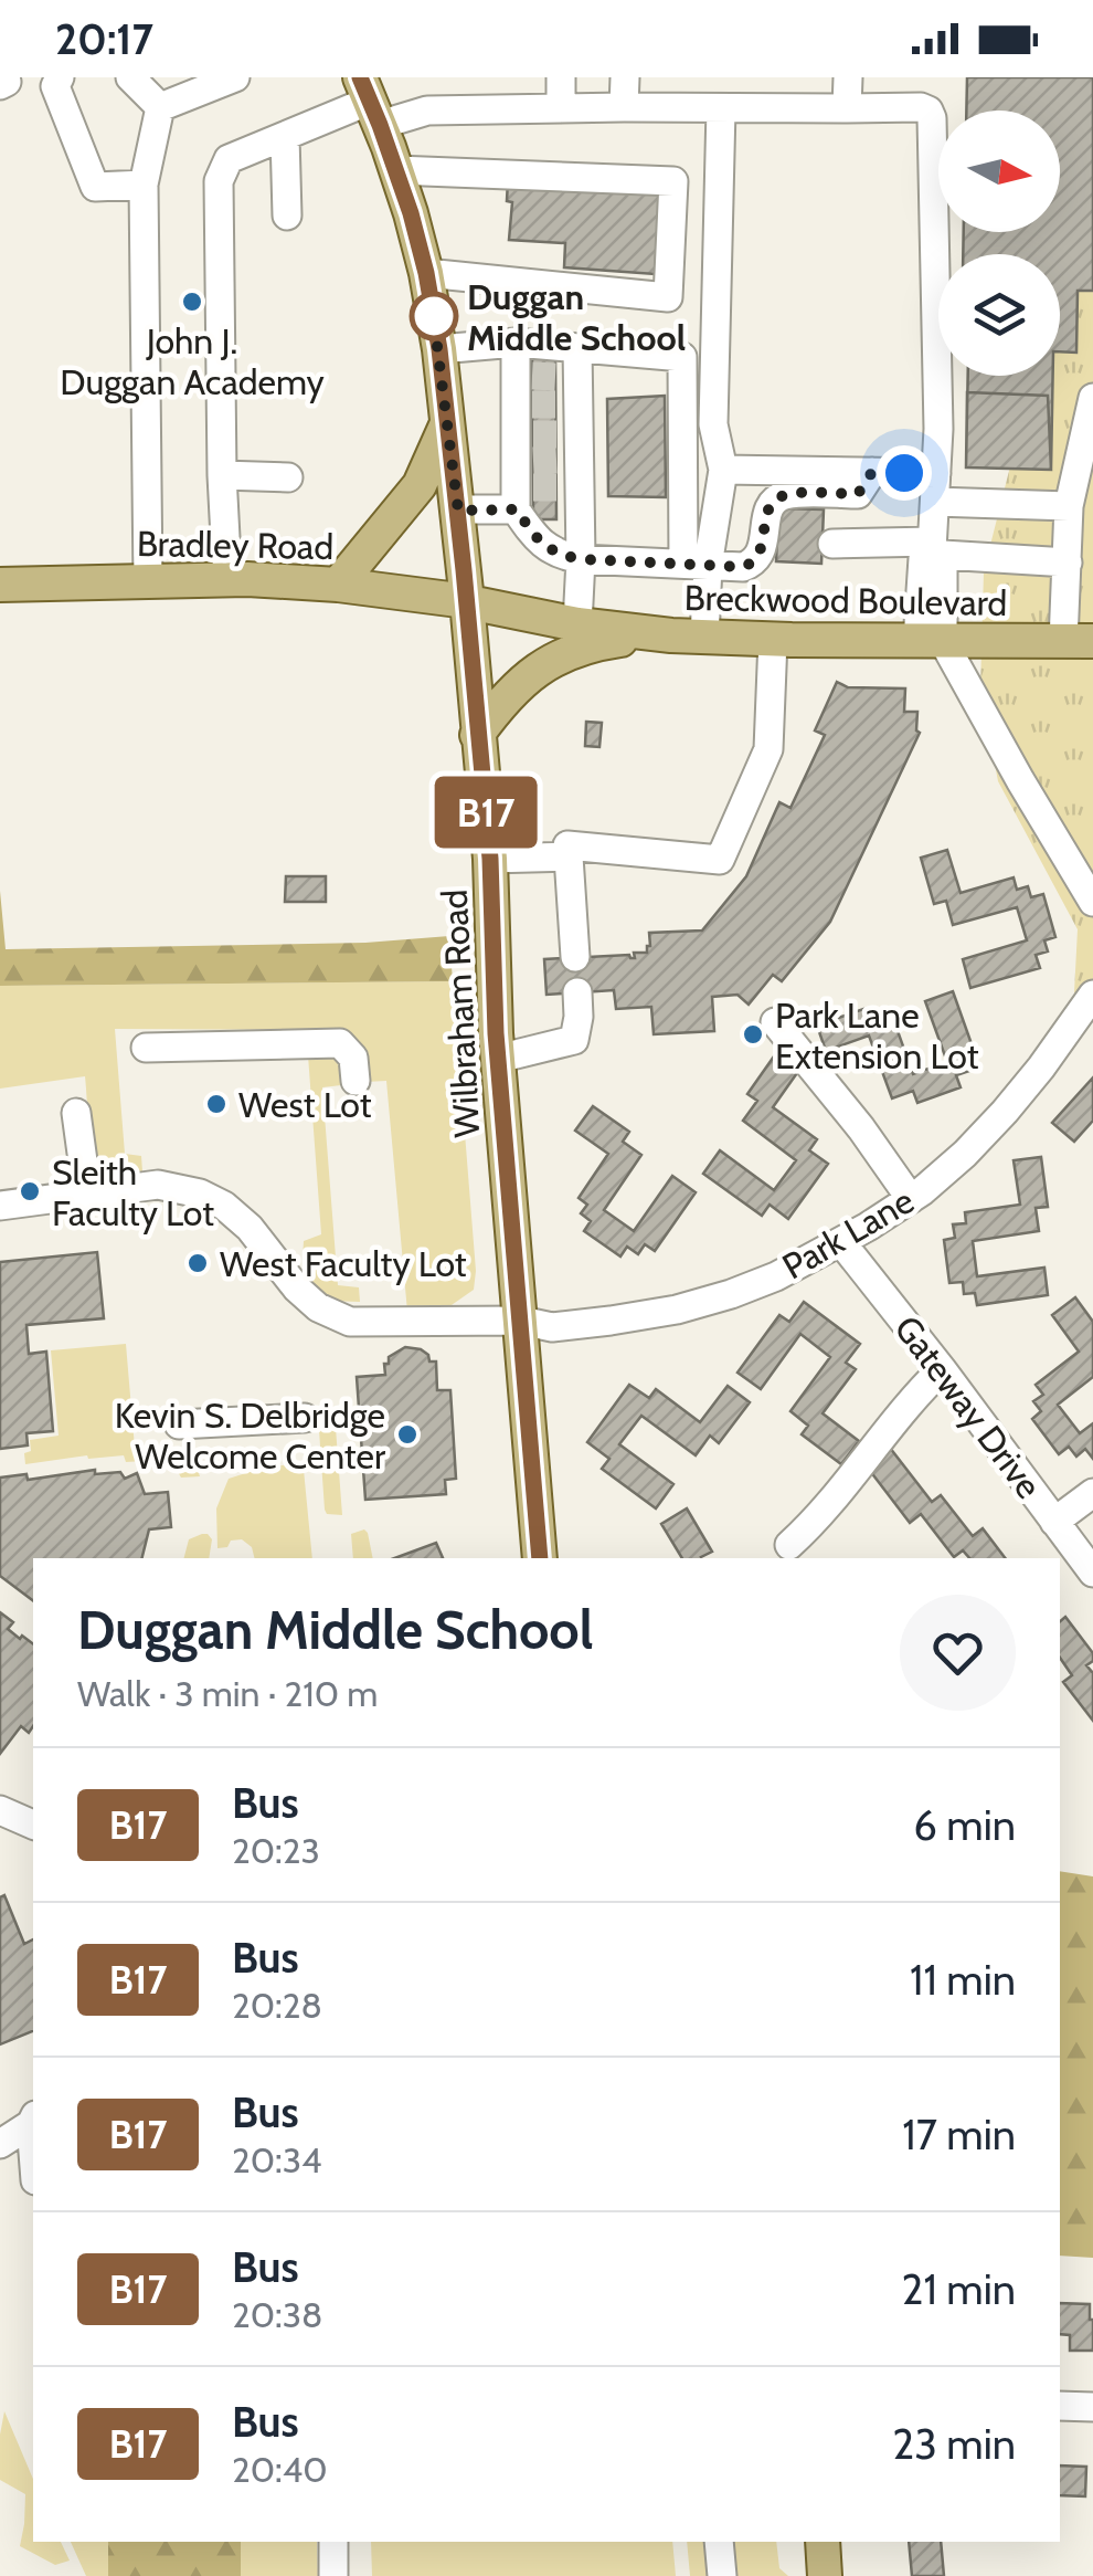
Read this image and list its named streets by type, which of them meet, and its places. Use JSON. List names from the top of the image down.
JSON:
{
  "streets": {
    "main road": ["Bradley Road", "Breckwood Boulevard", "Wilbraham Road"],
    "street": ["Park Lane", "Gateway Drive"]
  },
  "crossings": [
    ["Bradley Road", "Breckwood Boulevard"],
    ["Bradley Road", "Wilbraham Road"],
    ["Breckwood Boulevard", "Wilbraham Road"],
    ["Wilbraham Road", "Park Lane"],
    ["Park Lane", "Gateway Drive"]
  ],
  "places": [
    "John J. Duggan Academy",
    "Duggan Middle School",
    "Park Lane Extension Lot",
    "West Lot",
    "Sleith Faculty Lot",
    "West Faculty Lot",
    "Kevin S. Delbridge Welcome Center"
  ],
  "lines": ["bus line B17"],
  "north": "right",
  "page": {
    "status": "20:17",
    "on_map": "B17",
    "heading": ["Duggan Middle School", "Walk · 3 min · 210 m"],
    "list": [
      {
        "mark": "B17",
        "name": "Bus",
        "note": "20:23",
        "value": "6 min"
      },
      {
        "mark": "B17",
        "name": "Bus",
        "note": "20:28",
        "value": "11 min"
      },
      {
        "mark": "B17",
        "name": "Bus",
        "note": "20:34",
        "value": "17 min"
      },
      {
        "mark": "B17",
        "name": "Bus",
        "note": "20:38",
        "value": "21 min"
      },
      {
        "mark": "B17",
        "name": "Bus",
        "note": "20:40",
        "value": "23 min"
      }
    ]
  }
}
